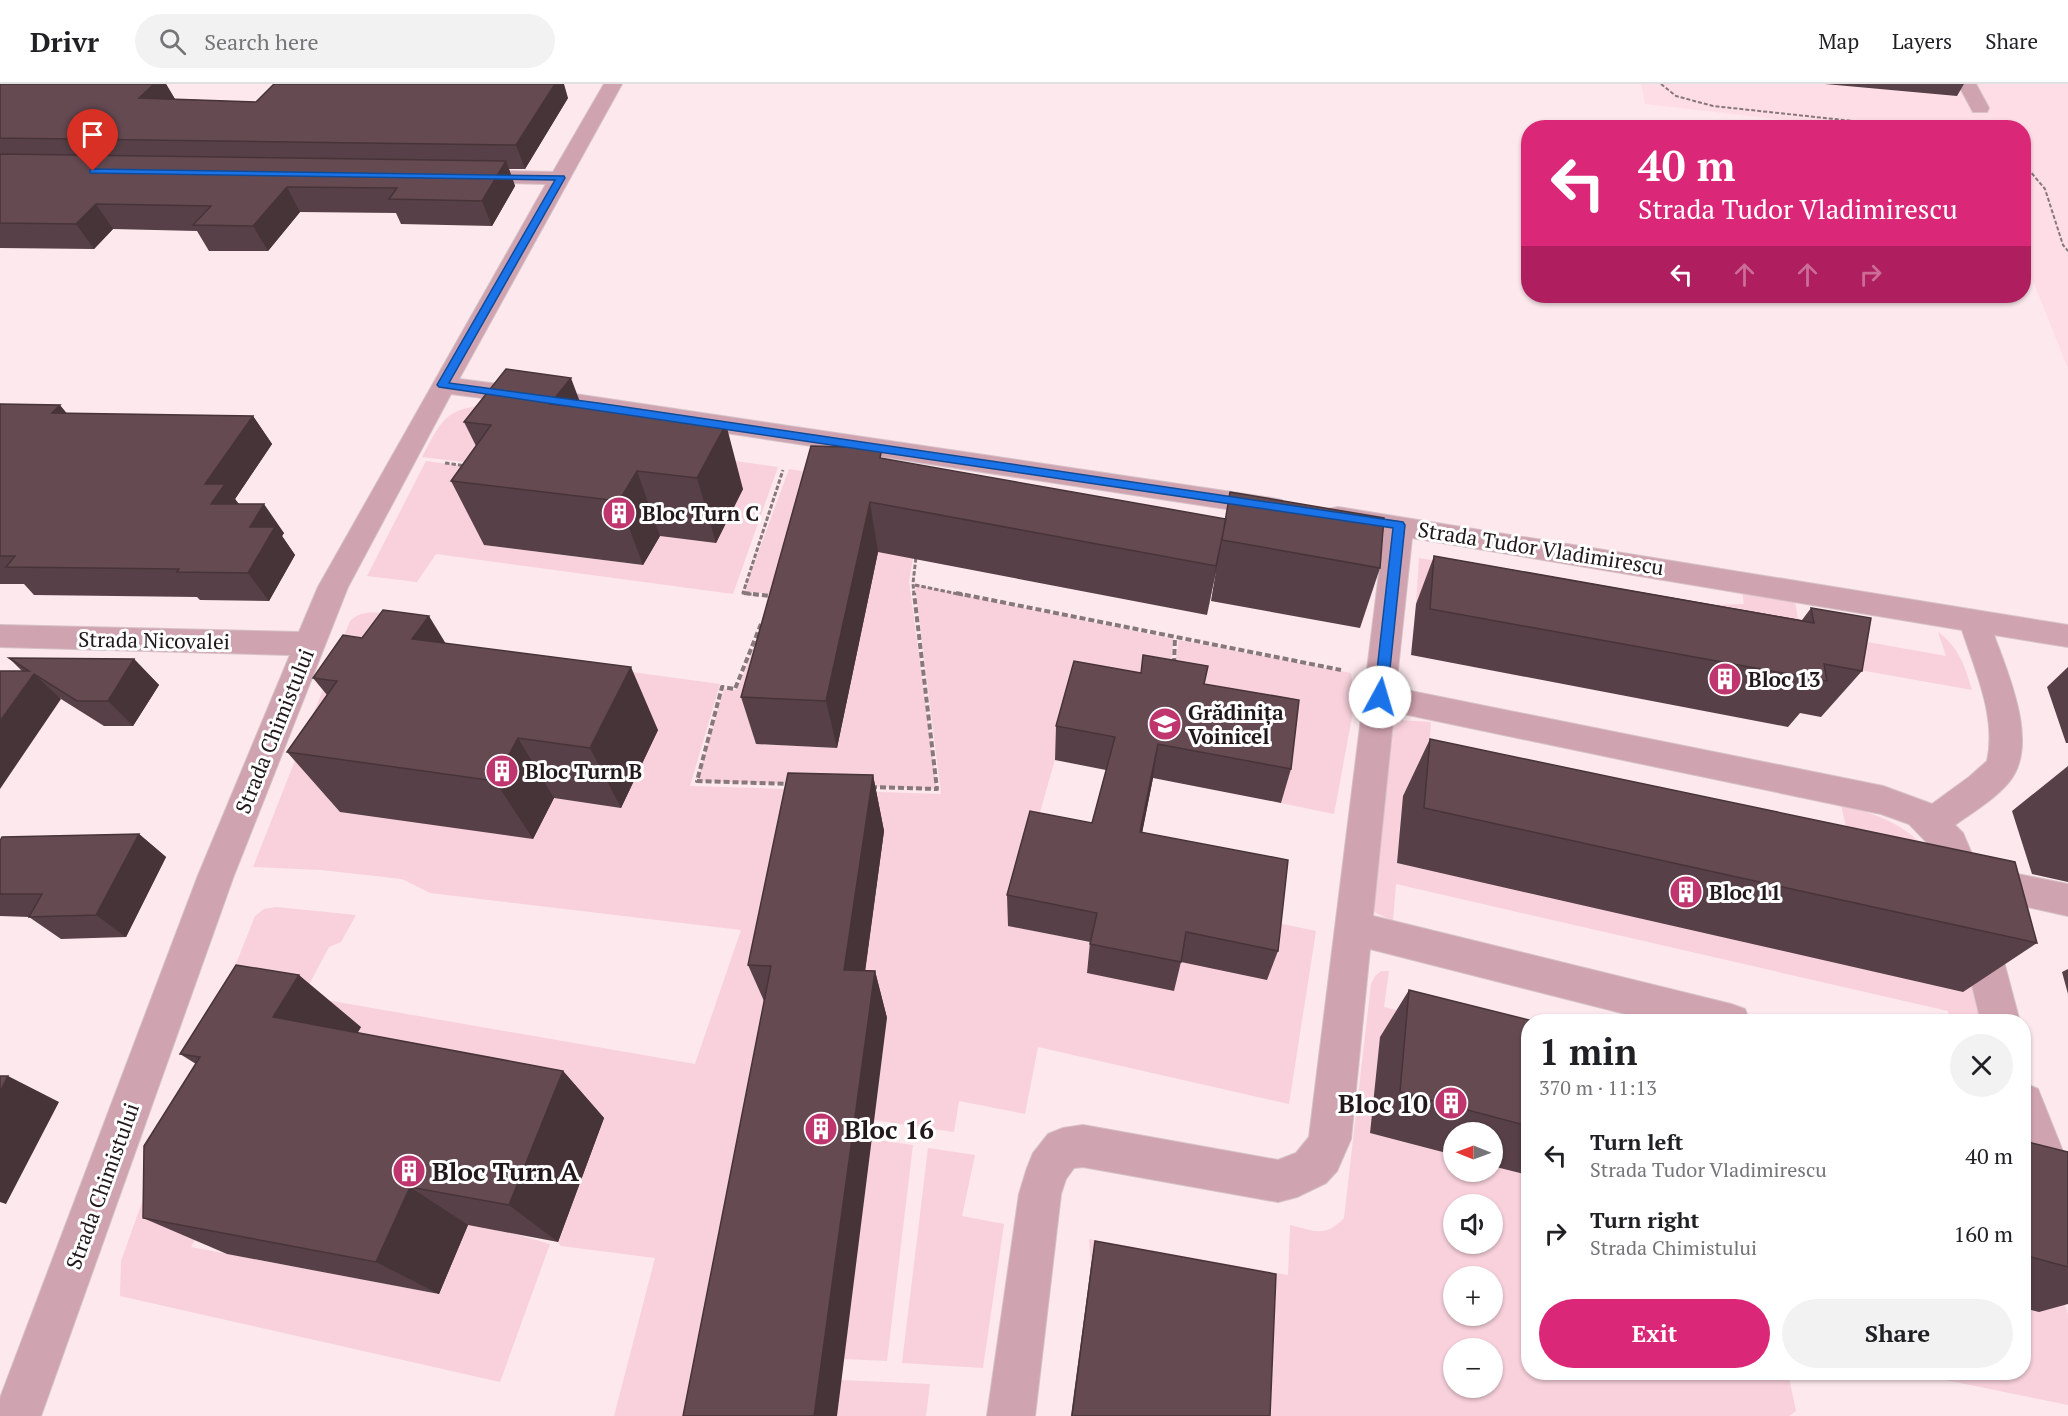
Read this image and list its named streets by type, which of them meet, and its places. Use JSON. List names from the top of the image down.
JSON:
{
  "streets": {
    "street": ["Strada Tudor Vladimirescu", "Strada Nicovalei", "Strada Chimistului"]
  },
  "crossings": [
    ["Strada Tudor Vladimirescu", "Strada Chimistului"],
    ["Strada Nicovalei", "Strada Chimistului"]
  ],
  "places": {
    "building": [
      "Bloc Turn C",
      "Bloc 13",
      "Bloc Turn B",
      "Bloc 11",
      "Bloc 10",
      "Bloc 16",
      "Bloc Turn A"
    ],
    "school or university": ["Grădinița Voinicel"]
  },
  "north": "left",
  "page": {
    "header": "Drivr",
    "search": "Search here",
    "nav": ["Map", "Layers", "Share"],
    "turn": ["40 m", "Strada Tudor Vladimirescu"],
    "heading": ["1 min", "370 m · 11:13"],
    "list": [
      {
        "name": "Turn left",
        "note": "Strada Tudor Vladimirescu",
        "value": "40 m"
      },
      {
        "name": "Turn right",
        "note": "Strada Chimistului",
        "value": "160 m"
      }
    ],
    "map_buttons": ["+", "−"],
    "buttons": ["Exit", "Share"]
  }
}
